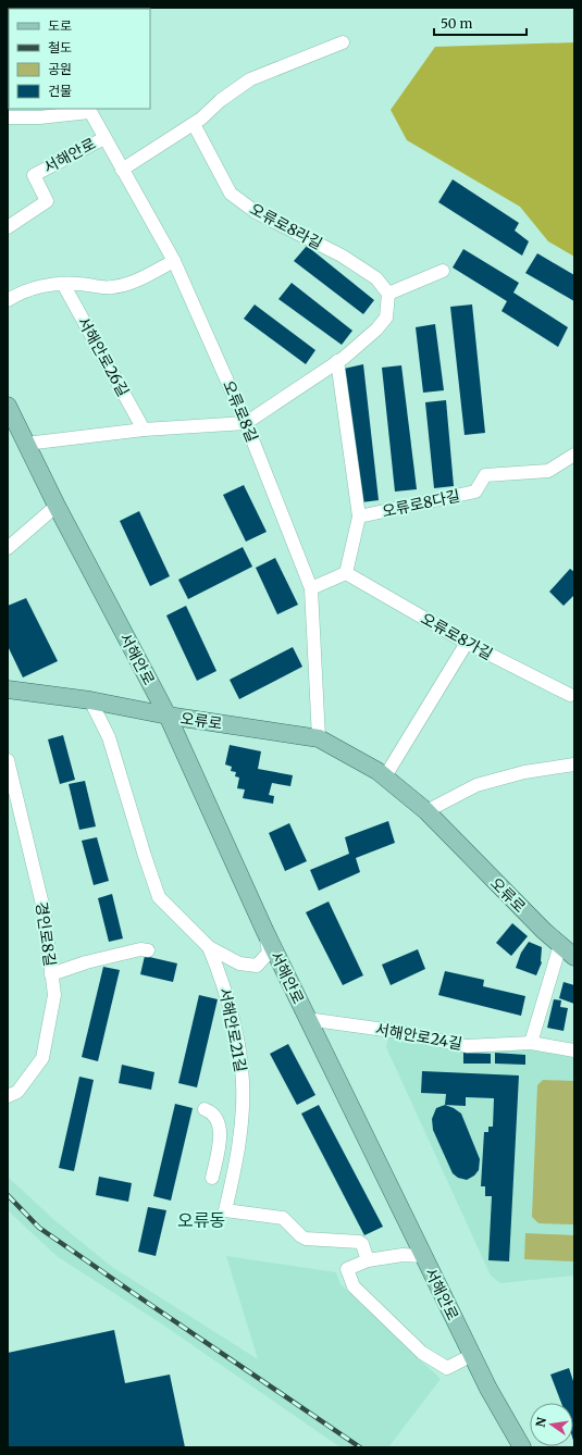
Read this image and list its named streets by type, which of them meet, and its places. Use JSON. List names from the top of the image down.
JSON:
{
  "streets": {
    "main road": ["서해안로", "오류로"],
    "street": [
      "오류로8라길",
      "서해안로26길",
      "오류로8길",
      "오류로8다길",
      "오류로8가길",
      "경인로8길",
      "서해안로21길",
      "서해안로24길"
    ]
  },
  "crossings": [
    ["서해안로", "오류로8길"],
    ["서해안로", "오류로"],
    ["서해안로", "서해안로21길"],
    ["서해안로", "서해안로24길"],
    ["오류로8길", "오류로"],
    ["오류로", "서해안로21길"]
  ],
  "districts": ["오류동"],
  "legend": [
    "도로",
    "철도",
    "공원",
    "건물"
  ],
  "scale_bar": "50 m",
  "north": "left"
}
